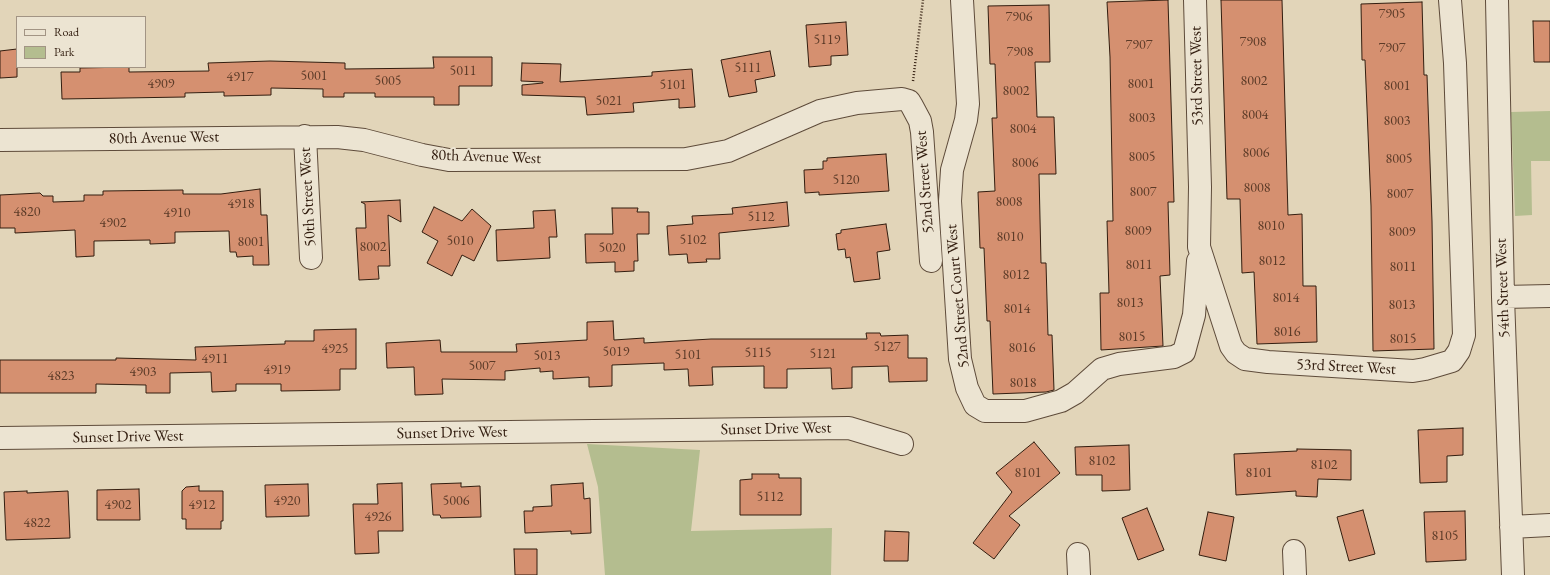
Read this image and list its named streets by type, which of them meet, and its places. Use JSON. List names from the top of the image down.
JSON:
{
  "streets": {
    "street": [
      "53rd Street West",
      "80th Avenue West",
      "52nd Street West",
      "50th Street West",
      "54th Street West",
      "52nd Street Court West",
      "Sunset Drive West"
    ]
  },
  "crossings": [
    ["53rd Street West", "52nd Street Court West"],
    ["80th Avenue West", "52nd Street West"],
    ["80th Avenue West", "50th Street West"]
  ],
  "house_numbers": [
    "7905",
    "7906",
    "5119",
    "7908",
    "7907",
    "7907",
    "7908",
    "5111",
    "5011",
    "5001",
    "4917",
    "5005",
    "8002",
    "4909",
    "8001",
    "5101",
    "8001",
    "8002",
    "5021",
    "8004",
    "8003",
    "8003",
    "8004",
    "8006",
    "8005",
    "8005",
    "8006",
    "5120",
    "8008",
    "8007",
    "8007",
    "8008",
    "4918",
    "4820",
    "4910",
    "5112",
    "4902",
    "8010",
    "8009",
    "8009",
    "8010",
    "5102",
    "5010",
    "8001",
    "8002",
    "5020",
    "8012",
    "8011",
    "8011",
    "8012",
    "8014",
    "8013",
    "8013",
    "8014",
    "8016",
    "8015",
    "8015",
    "5127",
    "8016",
    "4925",
    "5019",
    "5115",
    "5121",
    "5101",
    "5013",
    "4911",
    "5007",
    "4919",
    "4903",
    "4823",
    "8018",
    "8102",
    "8102",
    "8101",
    "8101",
    "5112",
    "4920",
    "5006",
    "4902",
    "4912",
    "4926",
    "4822",
    "8105"
  ],
  "legend": ["Road", "Park"]
}
